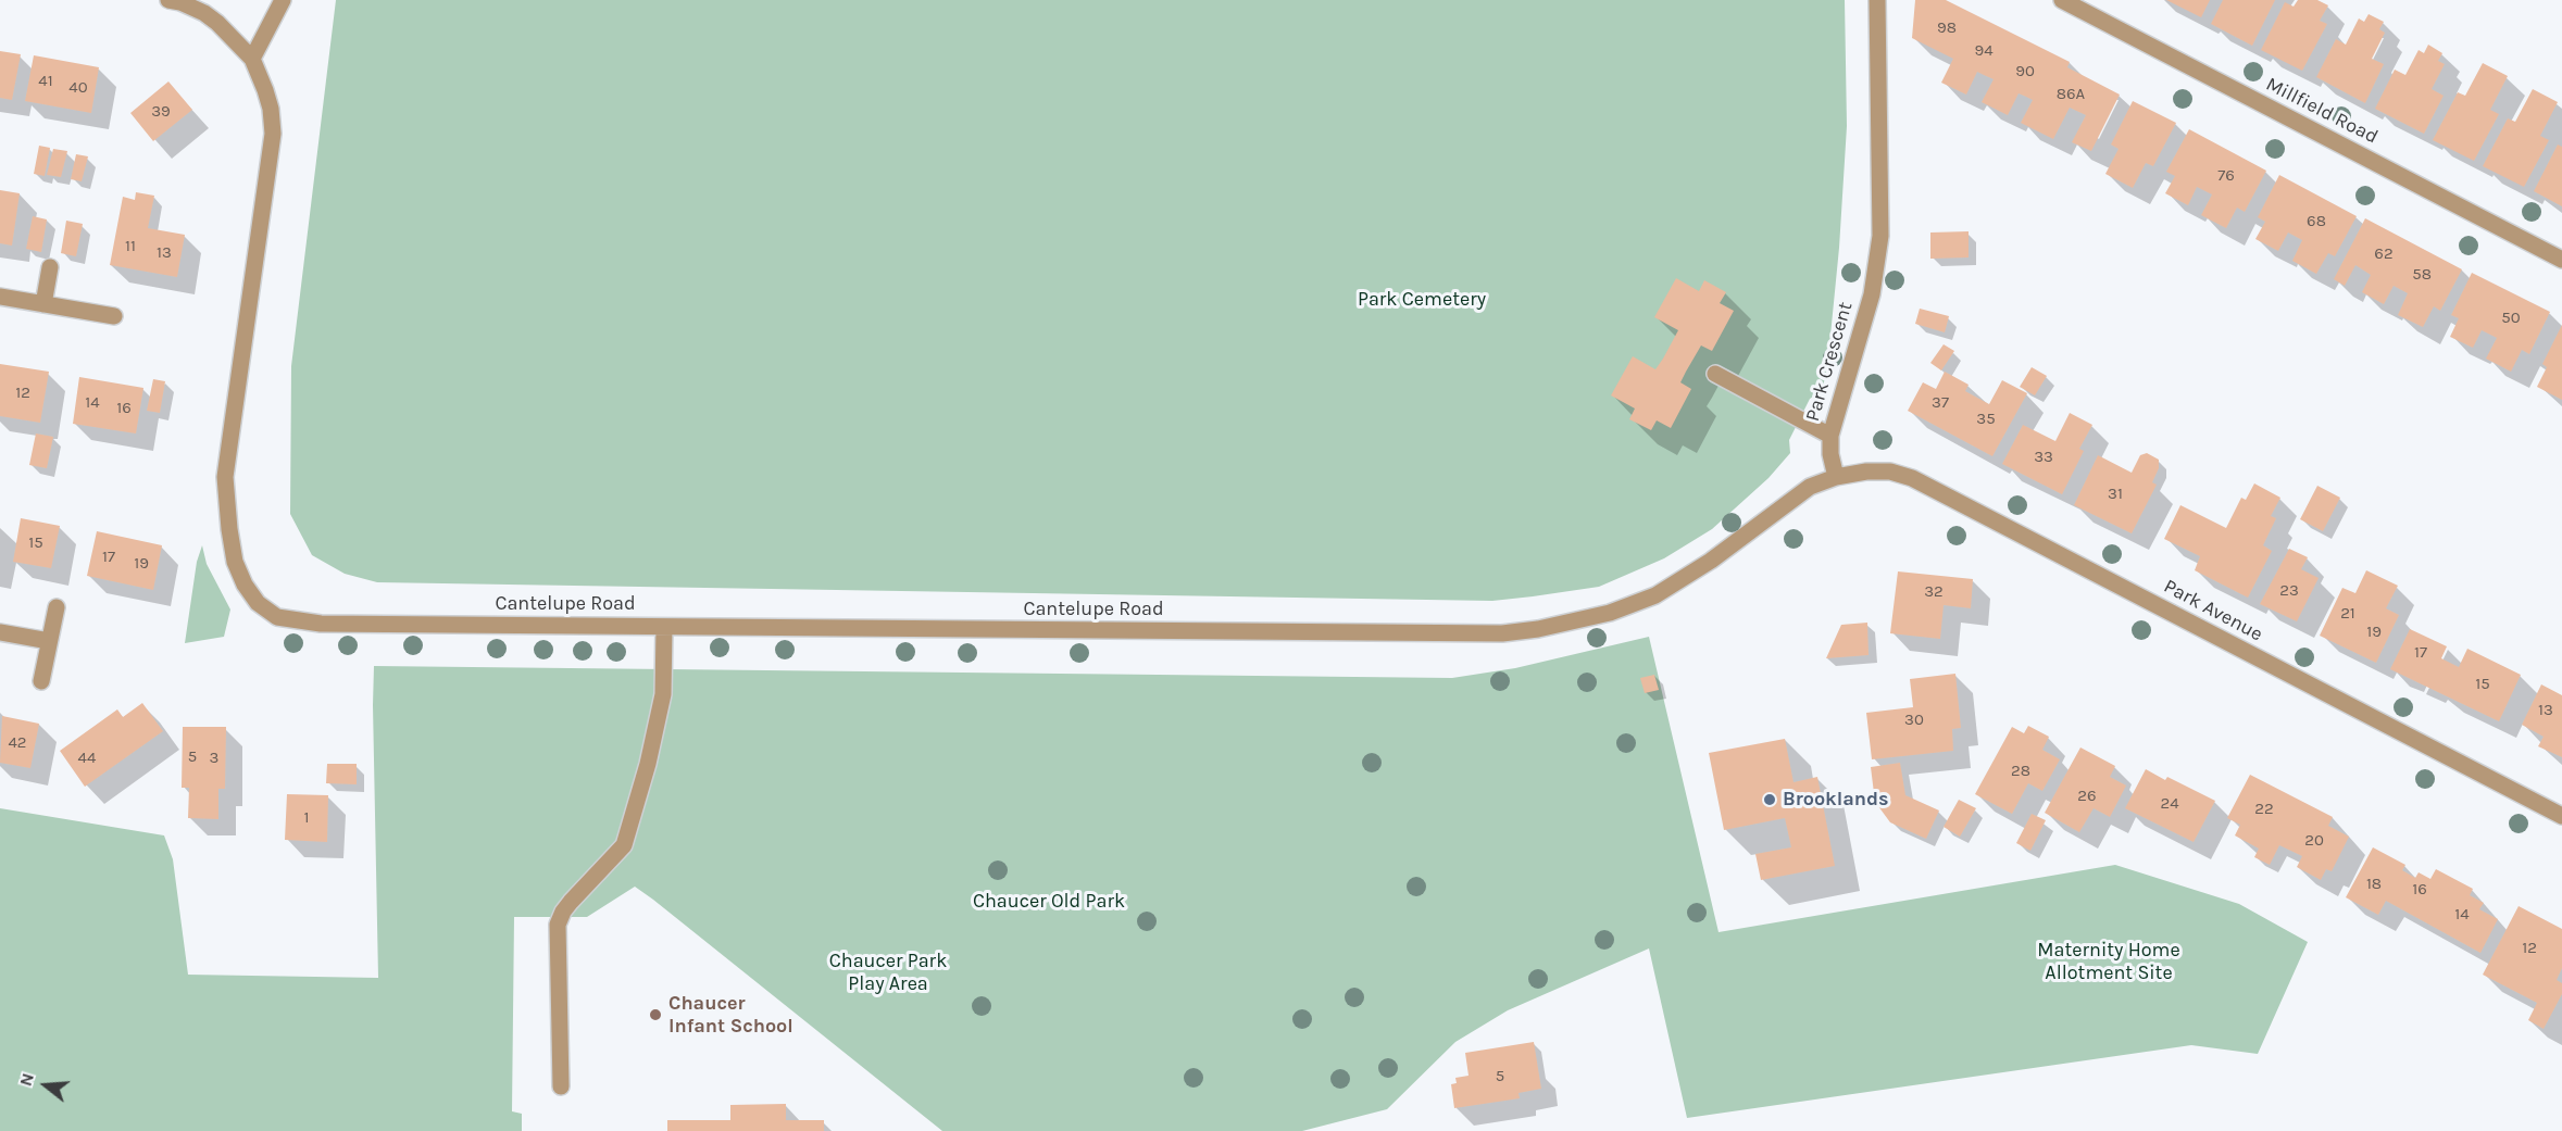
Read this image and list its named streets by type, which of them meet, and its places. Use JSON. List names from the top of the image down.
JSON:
{
  "streets": {
    "street": [
      "Millfield Road",
      "Park Crescent",
      "Cantelupe Road",
      "Park Avenue"
    ]
  },
  "crossings": [
    ["Park Crescent", "Cantelupe Road"],
    ["Park Crescent", "Park Avenue"],
    ["Cantelupe Road", "Park Avenue"]
  ],
  "parks": [
    "Park Cemetery",
    "Chaucer Old Park",
    "Maternity Home Allotment Site",
    "Chaucer Park Play Area"
  ],
  "places": ["Brooklands", "Chaucer Infant School"],
  "house_numbers": [
    "98",
    "94",
    "90",
    "41",
    "40",
    "86A",
    "39",
    "76",
    "68",
    "11",
    "13",
    "62",
    "58",
    "50",
    "12",
    "14",
    "37",
    "16",
    "35",
    "33",
    "31",
    "15",
    "17",
    "19",
    "23",
    "32",
    "21",
    "19",
    "17",
    "15",
    "13",
    "30",
    "42",
    "5",
    "44",
    "3",
    "28",
    "26",
    "24",
    "22",
    "1",
    "20",
    "18",
    "16",
    "14",
    "12",
    "5"
  ],
  "north": "left"
}
